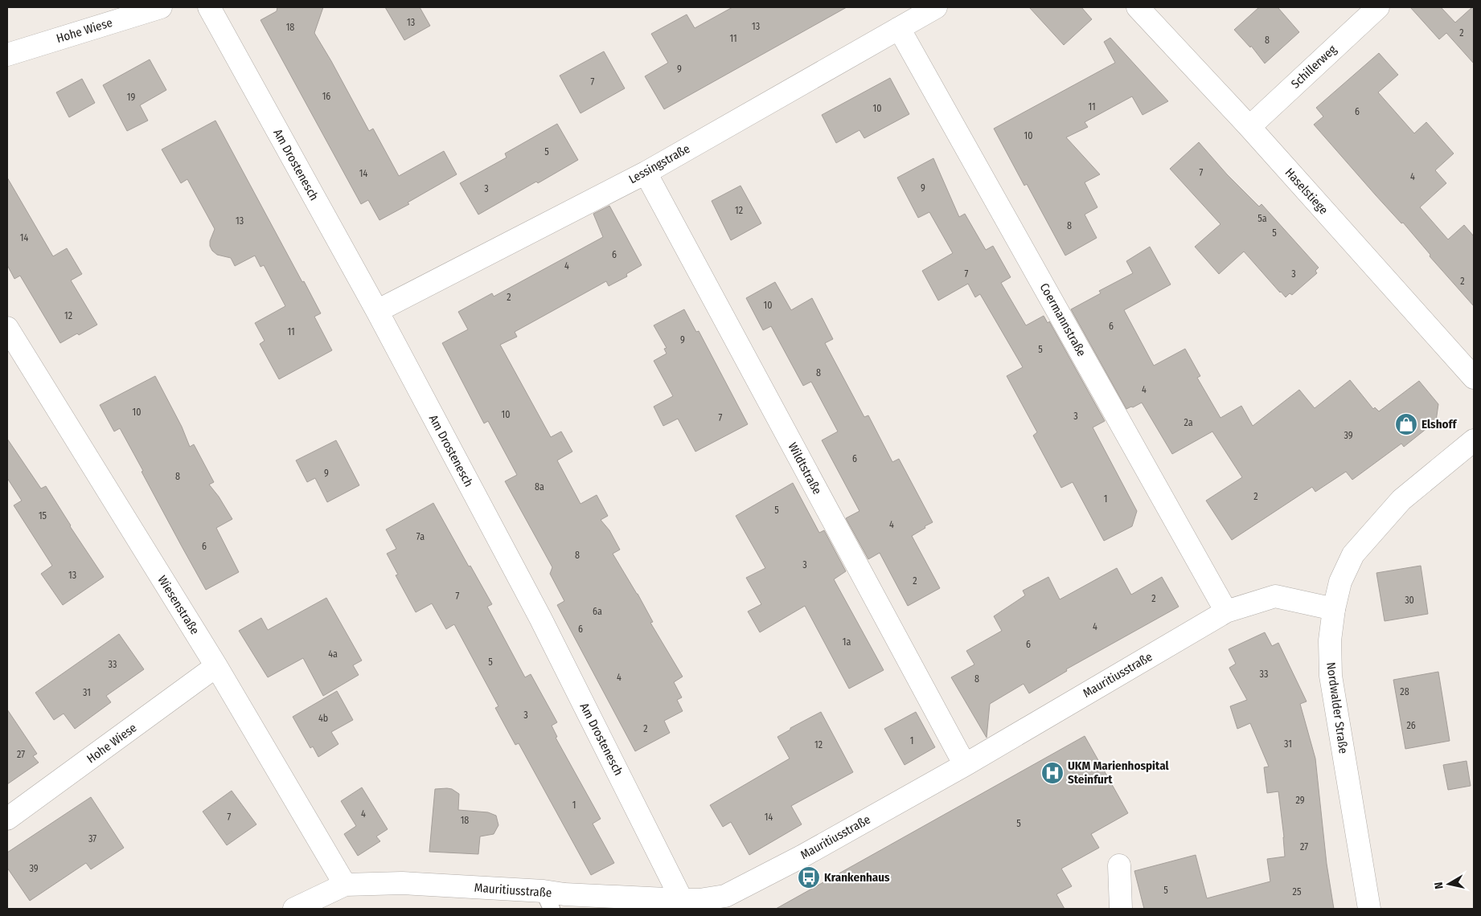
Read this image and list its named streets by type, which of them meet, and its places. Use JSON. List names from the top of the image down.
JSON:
{
  "streets": {
    "street": [
      "Hohe Wiese",
      "Schillerweg",
      "Lessingstraße",
      "Am Drostenesch",
      "Haselstiege",
      "Coermannstraße",
      "Wildtstraße",
      "Wiesenstraße",
      "Mauritiusstraße",
      "Nordwalder Straße"
    ]
  },
  "crossings": [
    ["Hohe Wiese", "Wiesenstraße"],
    ["Schillerweg", "Haselstiege"],
    ["Lessingstraße", "Am Drostenesch"],
    ["Lessingstraße", "Coermannstraße"],
    ["Lessingstraße", "Wildtstraße"],
    ["Am Drostenesch", "Mauritiusstraße"],
    ["Coermannstraße", "Mauritiusstraße"],
    ["Wildtstraße", "Mauritiusstraße"],
    ["Wiesenstraße", "Mauritiusstraße"],
    ["Mauritiusstraße", "Nordwalder Straße"]
  ],
  "places": {
    "shop": ["Elshoff"],
    "hospital": ["UKM Marienhospital Steinfurt"],
    "bus stop": ["Krankenhaus"]
  },
  "house_numbers": [
    "13",
    "13",
    "18",
    "2",
    "11",
    "8",
    "9",
    "7",
    "16",
    "19",
    "11",
    "10",
    "6",
    "10",
    "5",
    "7",
    "14",
    "4",
    "9",
    "3",
    "12",
    "5a",
    "13",
    "8",
    "5",
    "14",
    "6",
    "4",
    "7",
    "3",
    "2",
    "2",
    "10",
    "12",
    "6",
    "11",
    "9",
    "5",
    "8",
    "4",
    "10",
    "10",
    "3",
    "7",
    "2a",
    "39",
    "6",
    "9",
    "8",
    "8a",
    "2",
    "1",
    "5",
    "15",
    "4",
    "7a",
    "6",
    "8",
    "3",
    "13",
    "2",
    "7",
    "2",
    "30",
    "6a",
    "4",
    "6",
    "1a",
    "6",
    "4a",
    "5",
    "33",
    "33",
    "4",
    "8",
    "28",
    "31",
    "3",
    "4b",
    "26",
    "2",
    "1",
    "31",
    "12",
    "27",
    "29",
    "1",
    "4",
    "7",
    "14",
    "18",
    "5",
    "37",
    "27",
    "39",
    "5",
    "25"
  ],
  "north": "left"
}
